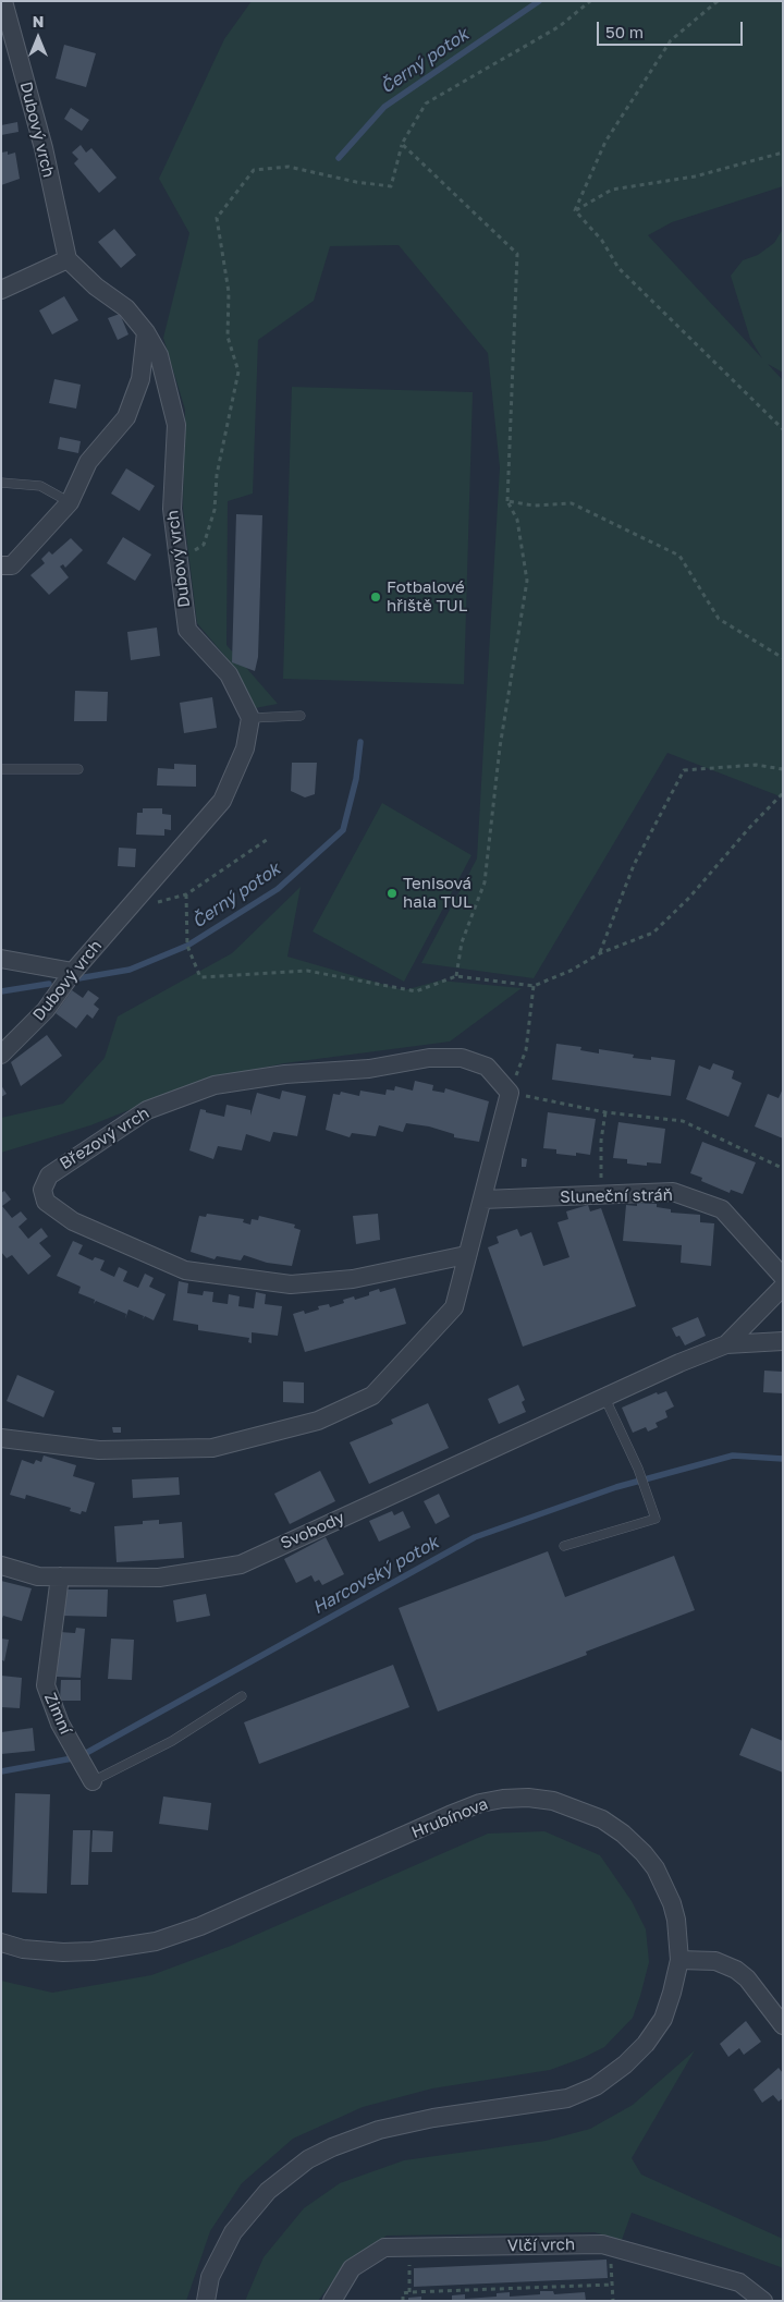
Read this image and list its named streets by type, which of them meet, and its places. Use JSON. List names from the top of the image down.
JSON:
{
  "streets": {
    "street": [
      "Dubový vrch",
      "Březový vrch",
      "Sluneční stráň",
      "Svobody",
      "Zimní",
      "Hrubínova",
      "Vlčí vrch"
    ]
  },
  "crossings": [
    ["Svobody", "Zimní"]
  ],
  "water": ["Černý potok", "Harcovský potok"],
  "places": ["Fotbalové hřiště TUL", "Tenisová hala TUL"],
  "scale_bar": "50 m",
  "north": "top"
}
